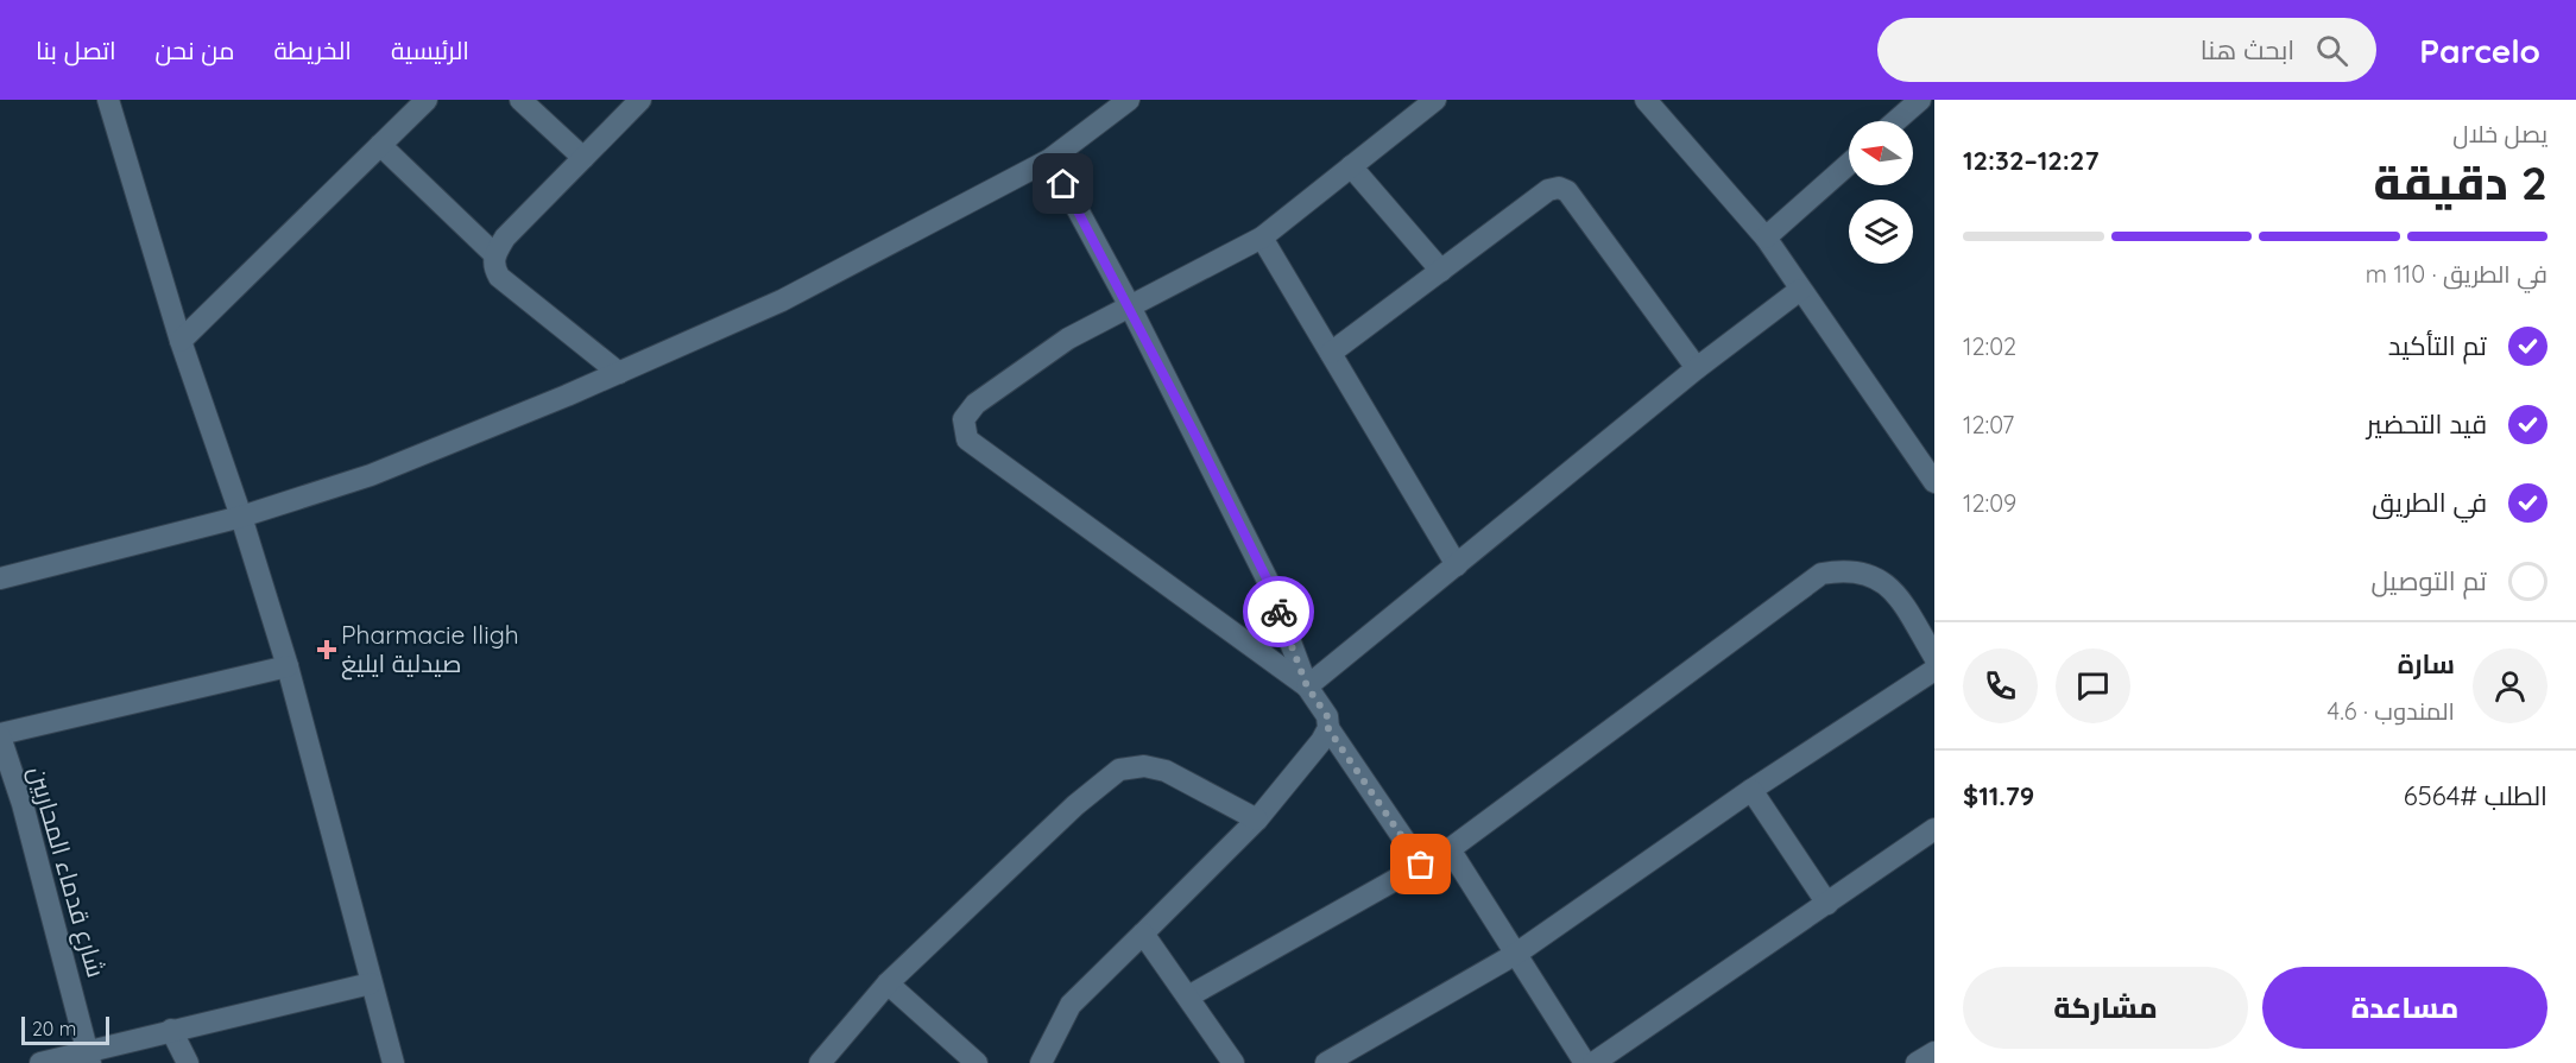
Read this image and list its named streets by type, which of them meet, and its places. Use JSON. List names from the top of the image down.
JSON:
{
  "streets": {
    "street": ["شارع قدماء المحاربين"]
  },
  "places": {
    "health": ["Pharmacie Iligh صيدلية ايليغ"]
  },
  "scale_bar": "20 m",
  "north": "left",
  "page": {
    "header": "Parcelo",
    "search": "ابحث هنا",
    "nav": [
      "الرئيسية",
      "الخريطة",
      "من نحن",
      "اتصل بنا"
    ],
    "heading": ["2 دقيقة", "يصل خلال", "12:27–12:32"],
    "panel": [
      "سارة",
      "المندوب · 4.6",
      "الطلب #6564",
      "$11.79"
    ],
    "bar": "في الطريق · 110 m",
    "list": [
      ["تم التأكيد", "12:02"],
      ["قيد التحضير", "12:07"],
      ["في الطريق", "12:09"],
      "تم التوصيل"
    ],
    "buttons": ["مساعدة", "مشاركة"],
    "scale": "20 m"
  }
}
